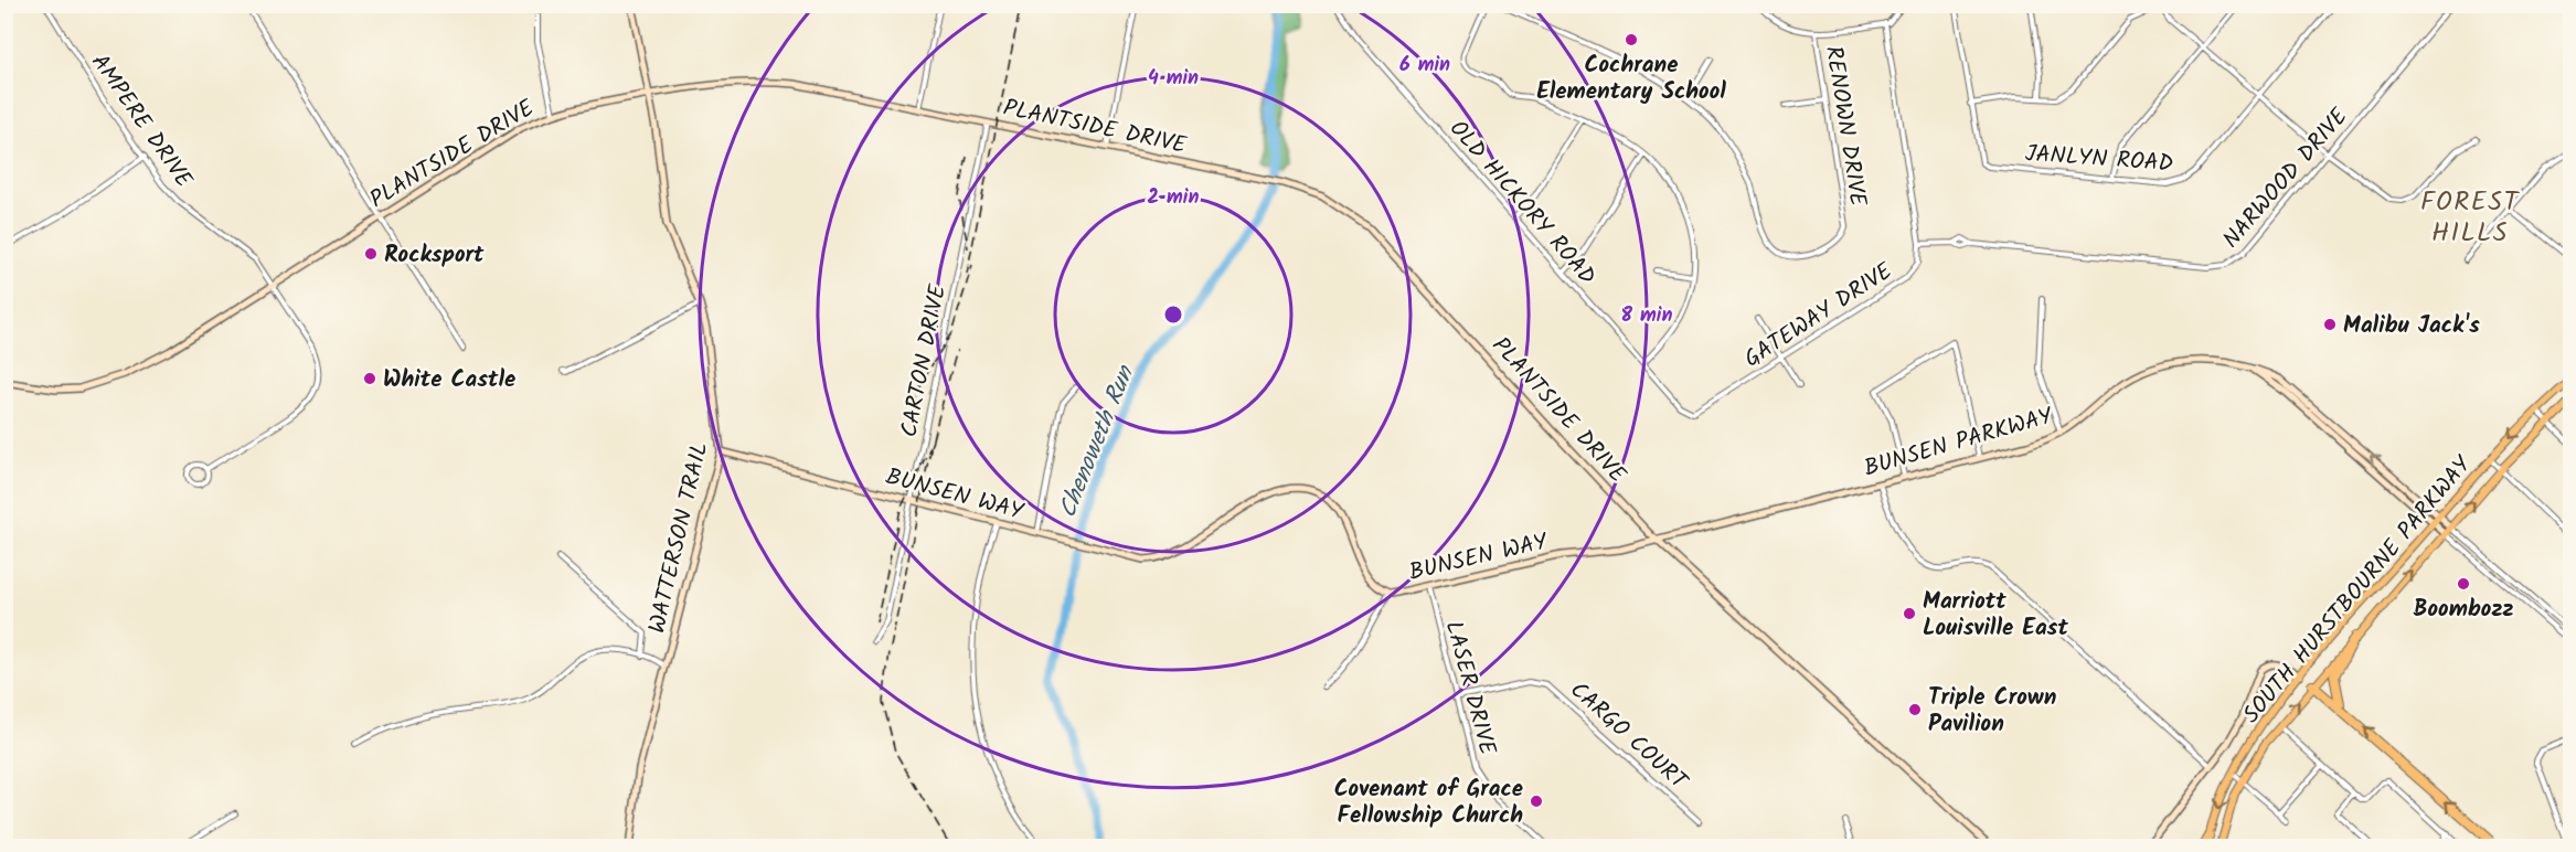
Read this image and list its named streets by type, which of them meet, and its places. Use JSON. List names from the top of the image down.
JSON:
{
  "streets": {
    "main road": ["SOUTH HURSTBOURNE PARKWAY"],
    "street": [
      "AMPERE DRIVE",
      "PLANTSIDE DRIVE",
      "RENOWN DRIVE",
      "JANLYN ROAD",
      "NARWOOD DRIVE",
      "OLD HICKORY ROAD",
      "GATEWAY DRIVE",
      "CARTON DRIVE",
      "BUNSEN PARKWAY",
      "BUNSEN WAY",
      "WATTERSON TRAIL",
      "LASER DRIVE",
      "CARGO COURT"
    ]
  },
  "crossings": [
    ["AMPERE DRIVE", "PLANTSIDE DRIVE"],
    ["PLANTSIDE DRIVE", "CARTON DRIVE"],
    ["PLANTSIDE DRIVE", "BUNSEN PARKWAY"],
    ["PLANTSIDE DRIVE", "BUNSEN WAY"],
    ["PLANTSIDE DRIVE", "WATTERSON TRAIL"],
    ["NARWOOD DRIVE", "GATEWAY DRIVE"],
    ["OLD HICKORY ROAD", "GATEWAY DRIVE"],
    ["CARTON DRIVE", "BUNSEN WAY"],
    ["BUNSEN PARKWAY", "BUNSEN WAY"],
    ["BUNSEN PARKWAY", "SOUTH HURSTBOURNE PARKWAY"],
    ["BUNSEN WAY", "WATTERSON TRAIL"],
    ["BUNSEN WAY", "LASER DRIVE"],
    ["LASER DRIVE", "CARGO COURT"]
  ],
  "districts": ["FOREST HILLS"],
  "water": ["Chenoweth Run"],
  "places": [
    "Cochrane Elementary School",
    "Rocksport",
    "Malibu Jack's",
    "White Castle",
    "Boombozz",
    "Marriott Louisville East",
    "Triple Crown Pavilion",
    "Covenant of Grace Fellowship Church"
  ],
  "rings": [
    "6 min",
    "4 min",
    "2 min",
    "8 min"
  ]
}
